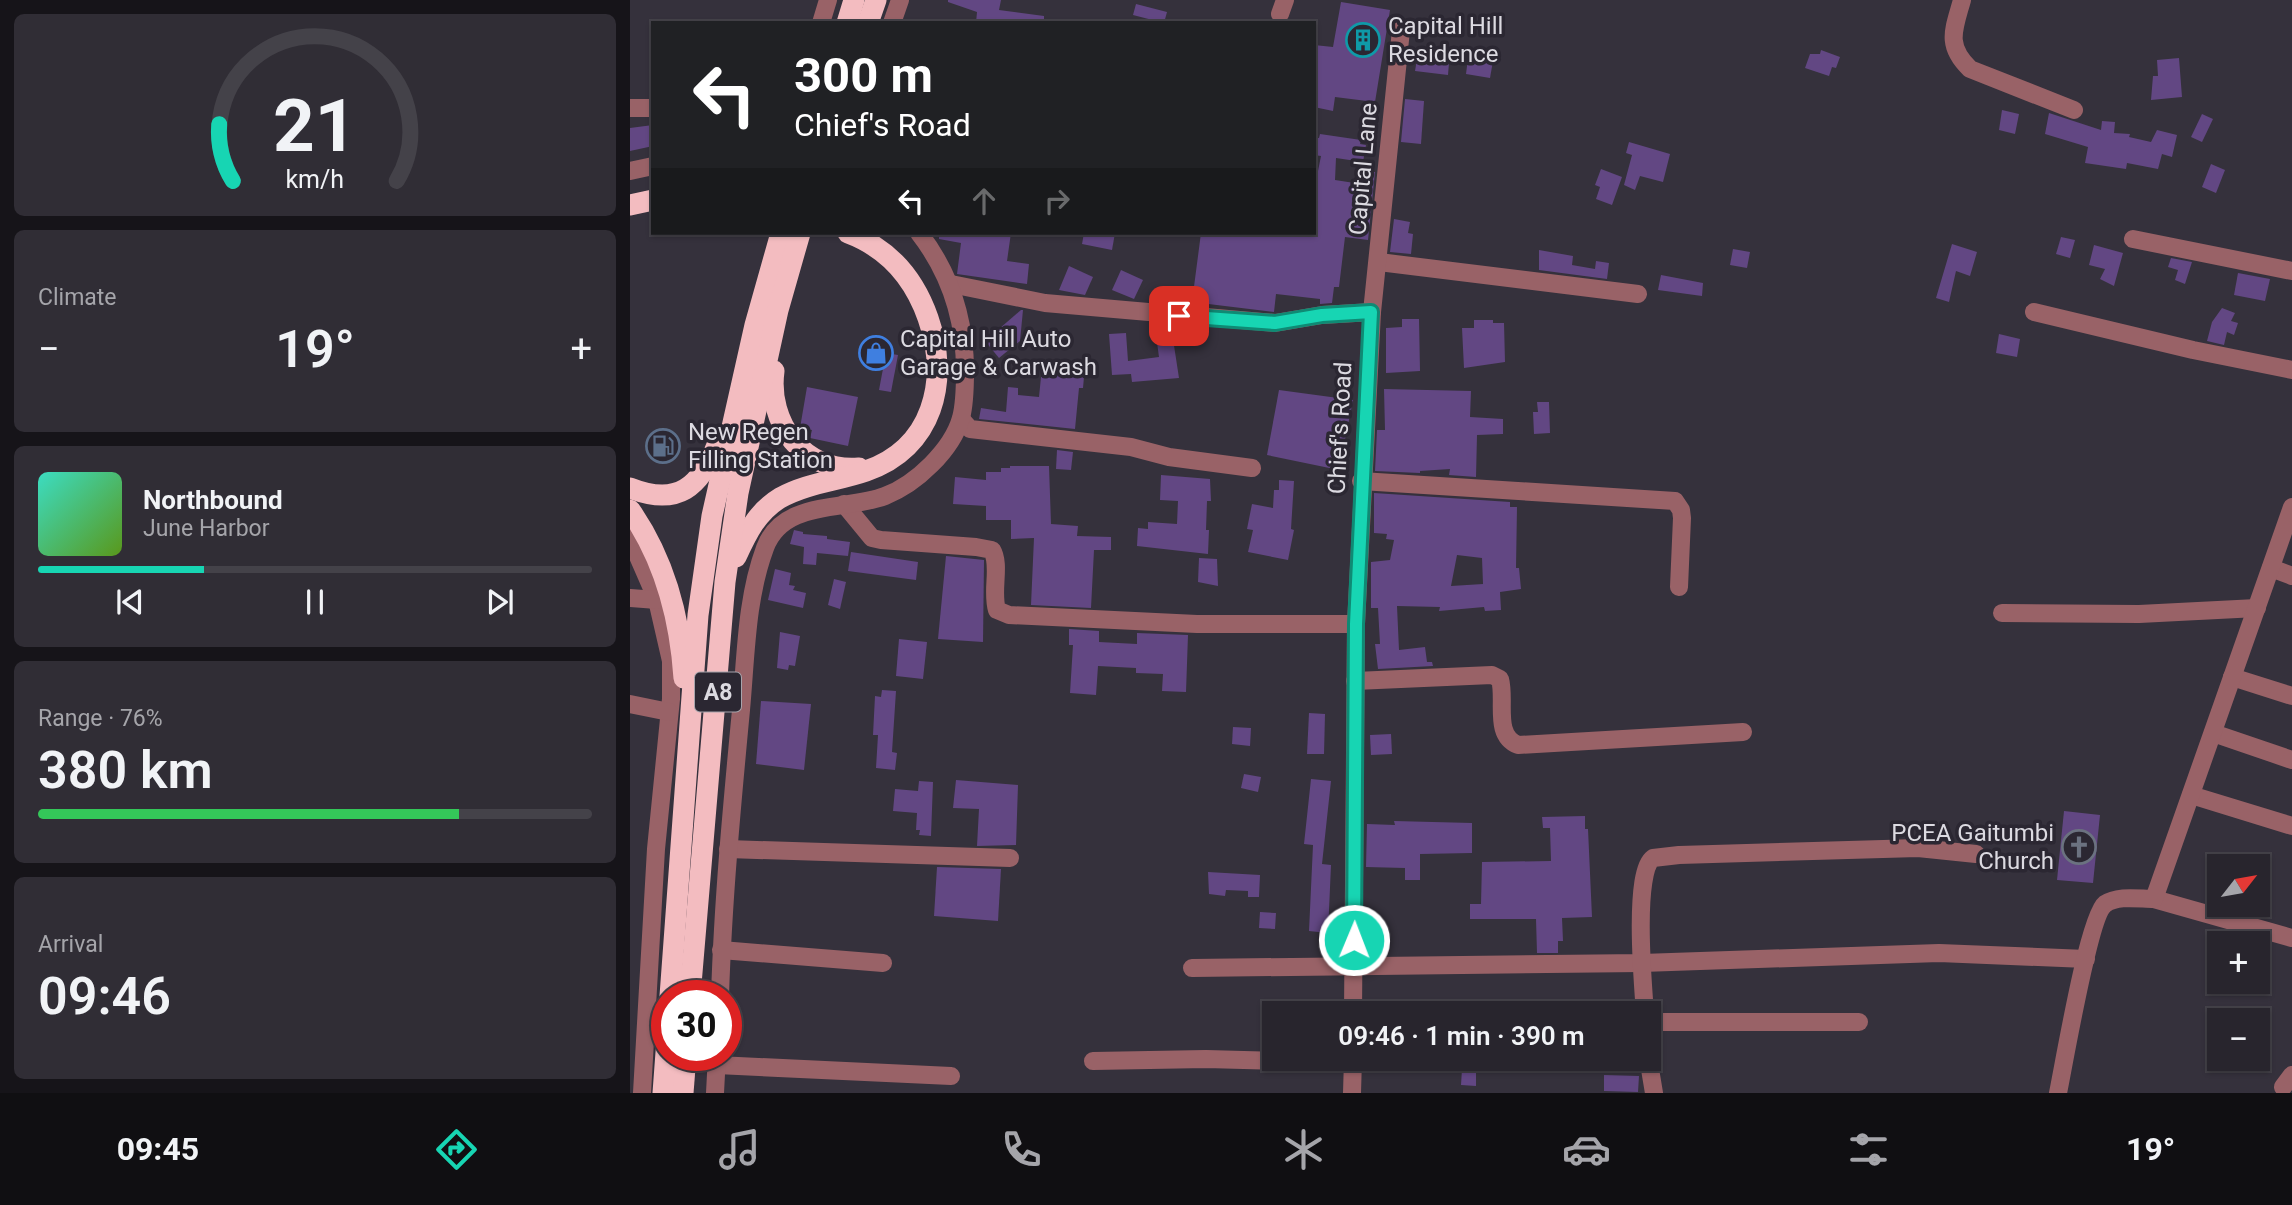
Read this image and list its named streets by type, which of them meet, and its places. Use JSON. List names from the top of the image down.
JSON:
{
  "streets": {
    "highway": ["A8"],
    "street": ["Capital Lane", "Chief's Road"]
  },
  "crossings": [
    ["Capital Lane", "Chief's Road"]
  ],
  "places": {
    "building": ["Capital Hill Residence"],
    "shop": ["Capital Hill Auto Garage & Carwash"],
    "fuel station": ["New Regen Filling Station"],
    "church": ["PCEA Gaitumbi Church"]
  },
  "north": "top right",
  "page": {
    "turn": ["300 m", "Chief's Road"],
    "tile": [
      "Climate",
      ["Range · 76%", "380 km"],
      ["Arrival", "09:46"]
    ],
    "heat": ["−", "19°", "+"],
    "song": ["Northbound", "June Harbor"],
    "map_buttons": ["+", "−"],
    "limit": "30",
    "trip": "09:46 · 1 min · 390 m",
    "tabs": ["09:45", "19°"],
    "gauge": ["21", "km/h"]
  }
}
